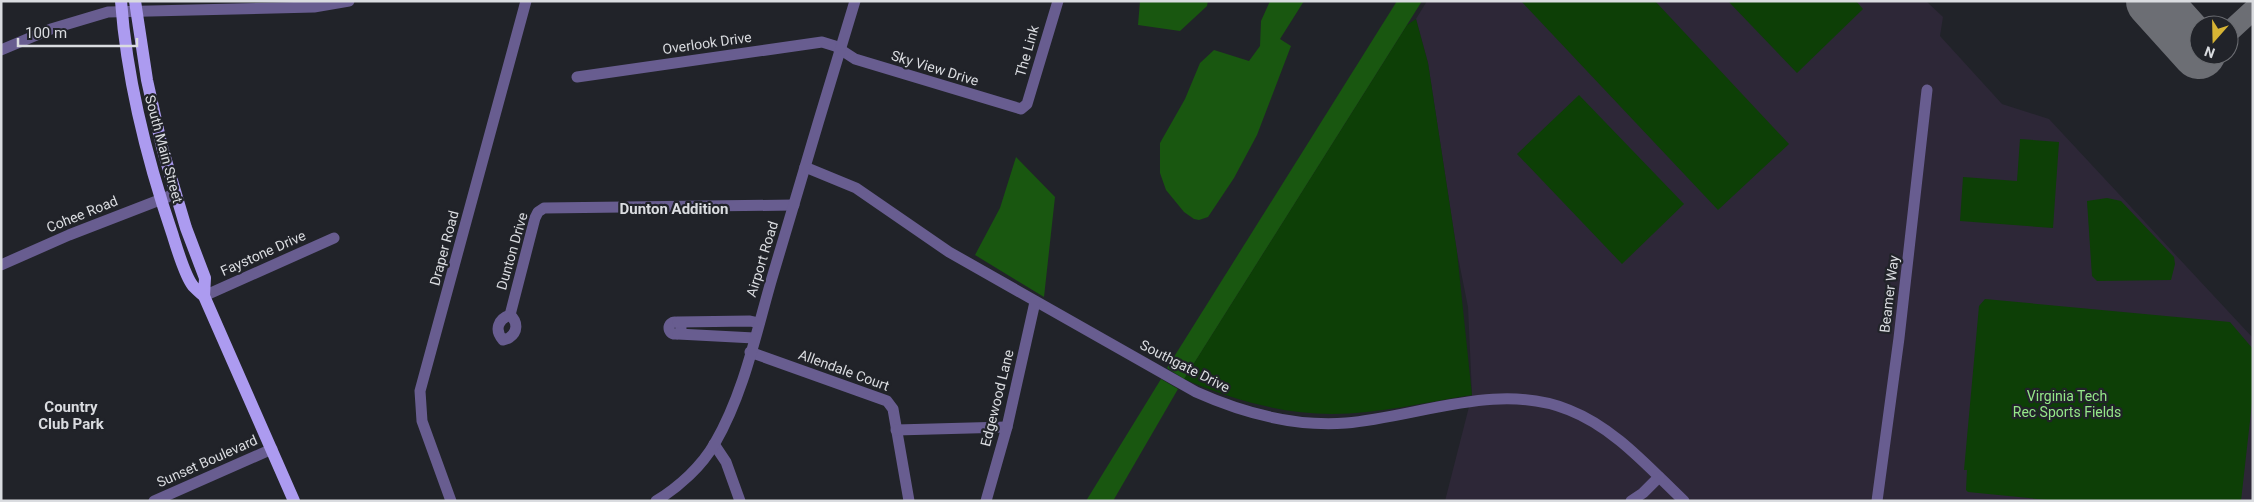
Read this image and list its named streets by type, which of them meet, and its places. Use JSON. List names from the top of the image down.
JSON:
{
  "streets": {
    "main road": ["South Main Street"],
    "street": [
      "Overlook Drive",
      "The Link",
      "Sky View Drive",
      "Cohee Road",
      "Draper Road",
      "Dunton Drive",
      "Faystone Drive",
      "Airport Road",
      "Beamer Way",
      "Southgate Drive",
      "Allendale Court",
      "Edgewood Lane",
      "Sunset Boulevard"
    ]
  },
  "crossings": [
    ["Overlook Drive", "Sky View Drive"],
    ["Overlook Drive", "Airport Road"],
    ["The Link", "Sky View Drive"],
    ["Sky View Drive", "Airport Road"],
    ["South Main Street", "Cohee Road"],
    ["South Main Street", "Faystone Drive"],
    ["South Main Street", "Sunset Boulevard"],
    ["Dunton Drive", "Airport Road"],
    ["Airport Road", "Southgate Drive"],
    ["Airport Road", "Allendale Court"],
    ["Southgate Drive", "Edgewood Lane"]
  ],
  "districts": ["Dunton Addition", "Country Club Park"],
  "parks": ["Virginia Tech Rec Sports Fields"],
  "scale_bar": "100 m",
  "north": "bottom"
}
